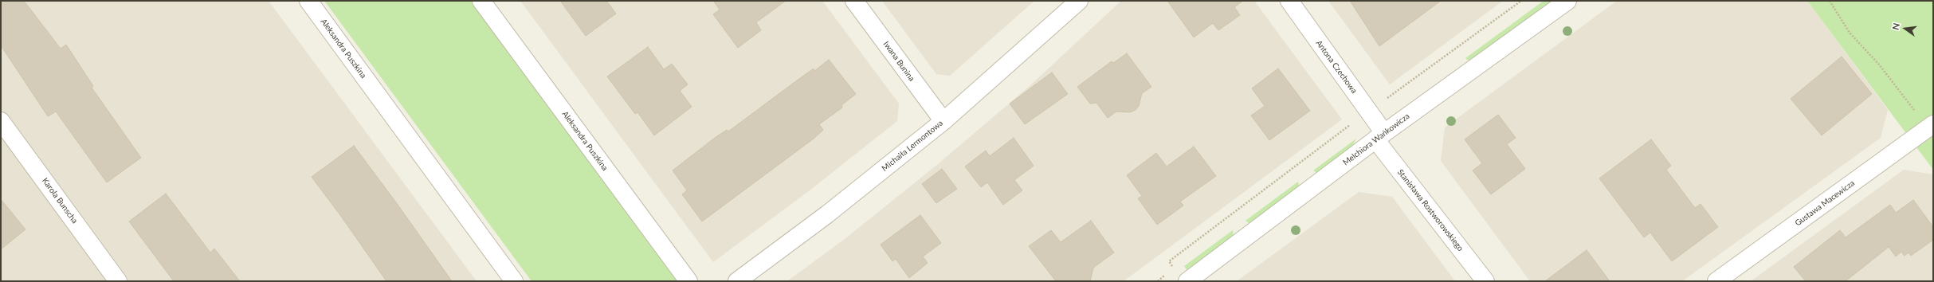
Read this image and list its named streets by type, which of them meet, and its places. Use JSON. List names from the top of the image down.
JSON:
{
  "streets": {
    "street": [
      "Aleksandra Puszkina",
      "Iwana Bunina",
      "Antona Czechowa",
      "Melchiora Wańkowicza",
      "Michaiła Lermontowa",
      "Karola Bunscha",
      "Gustawa Macewicza",
      "Stanisława Rostworowskiego"
    ]
  },
  "crossings": [
    ["Iwana Bunina", "Michaiła Lermontowa"],
    ["Antona Czechowa", "Melchiora Wańkowicza"],
    ["Antona Czechowa", "Stanisława Rostworowskiego"],
    ["Melchiora Wańkowicza", "Stanisława Rostworowskiego"]
  ],
  "north": "left"
}
